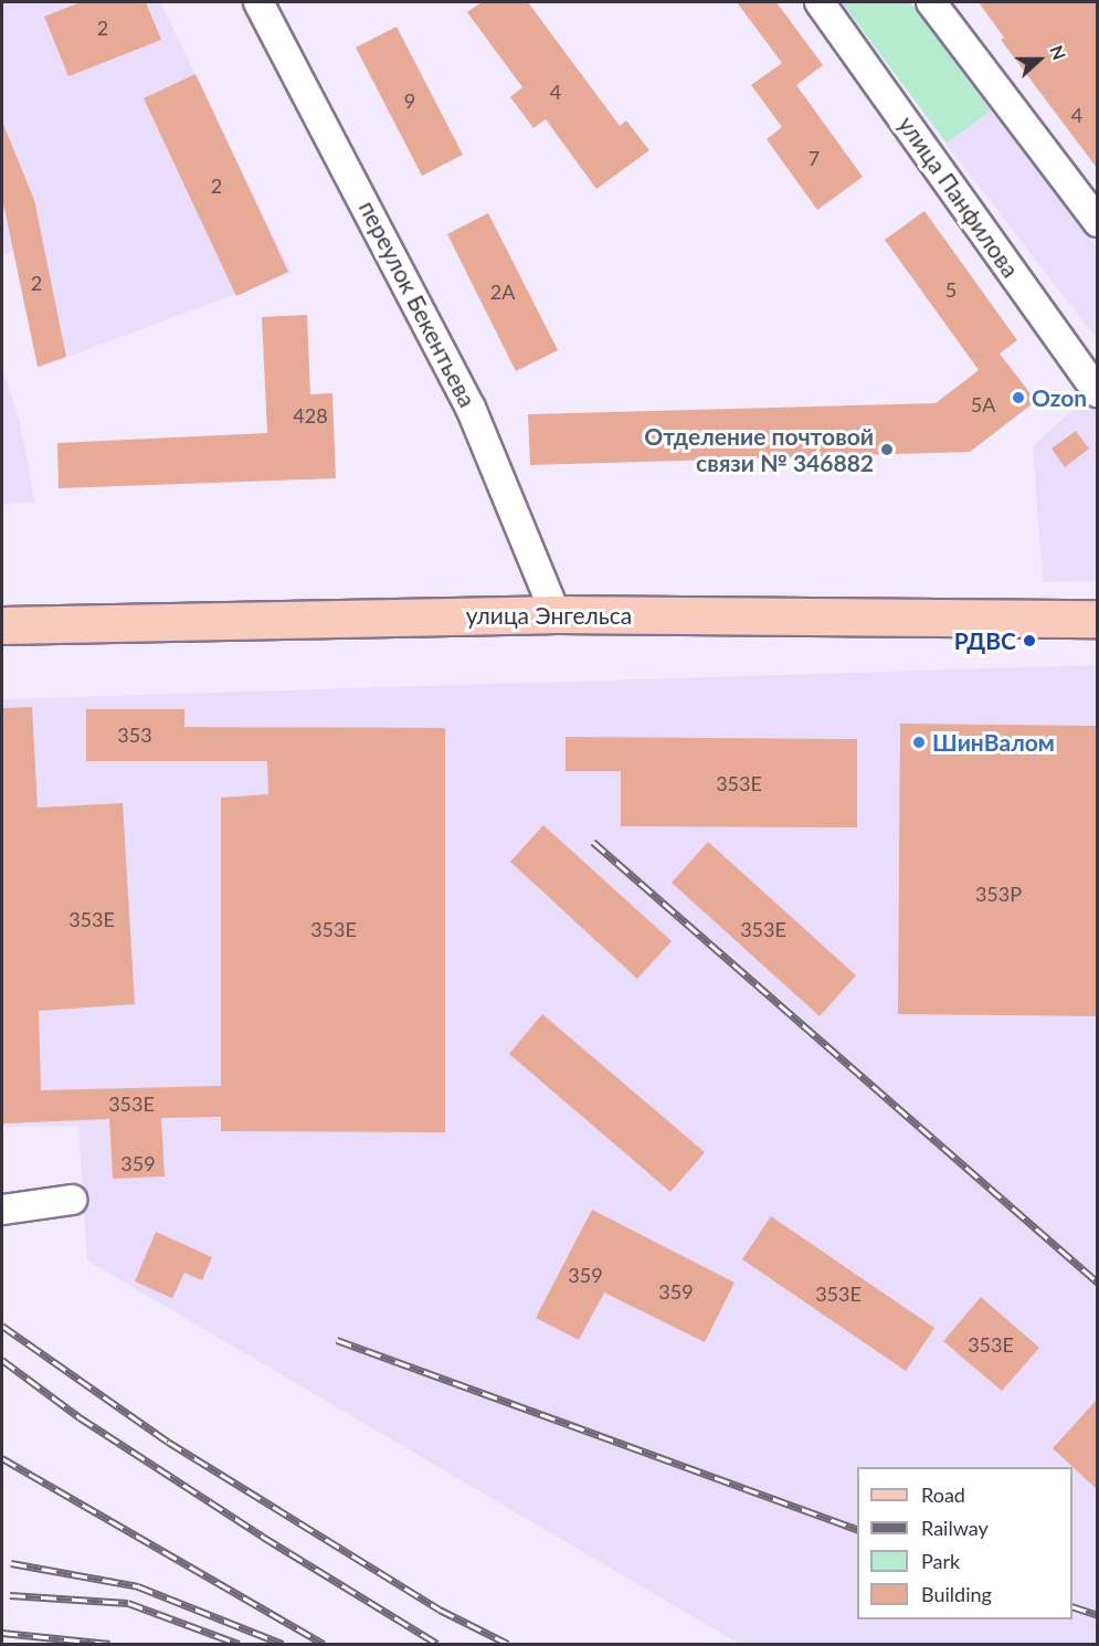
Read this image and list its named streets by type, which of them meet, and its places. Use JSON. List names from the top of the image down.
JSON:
{
  "streets": {
    "main road": ["улица Энгельса"],
    "street": ["улица Панфилова", "переулок Бекентьева"]
  },
  "crossings": [
    ["переулок Бекентьева", "улица Энгельса"]
  ],
  "places": [
    "Ozon",
    "Отделение почтовой связи № 346882",
    "РДВС",
    "ШинВалом"
  ],
  "house_numbers": [
    "2",
    "4",
    "9",
    "4",
    "7",
    "2",
    "2",
    "5",
    "2А",
    "5А",
    "428",
    "353",
    "353Е",
    "353Р",
    "353Е",
    "353Е",
    "353Е",
    "353Е",
    "359",
    "359",
    "359",
    "353Е",
    "353Е"
  ],
  "legend": [
    "Road",
    "Railway",
    "Park",
    "Building"
  ],
  "north": "right"
}
